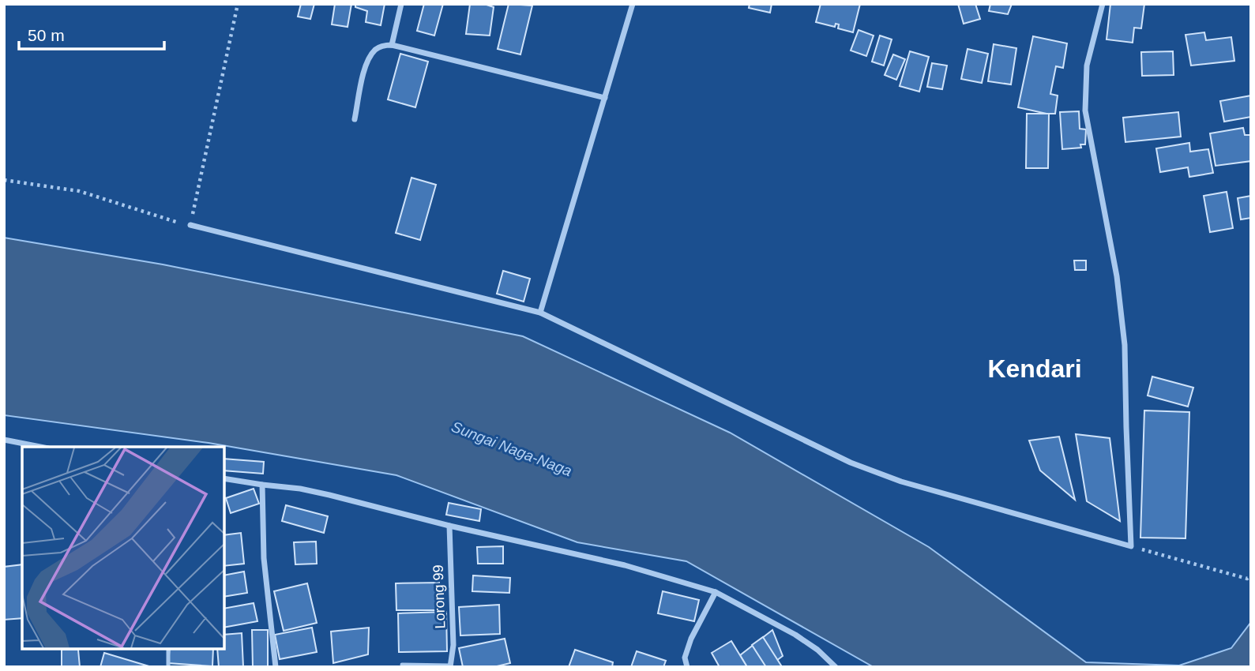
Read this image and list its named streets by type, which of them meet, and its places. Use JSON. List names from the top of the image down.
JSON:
{
  "streets": {
    "street": ["Lorong 99"]
  },
  "districts": ["Kendari"],
  "water": ["Sungai Naga-Naga"],
  "scale_bar": "50 m"
}
